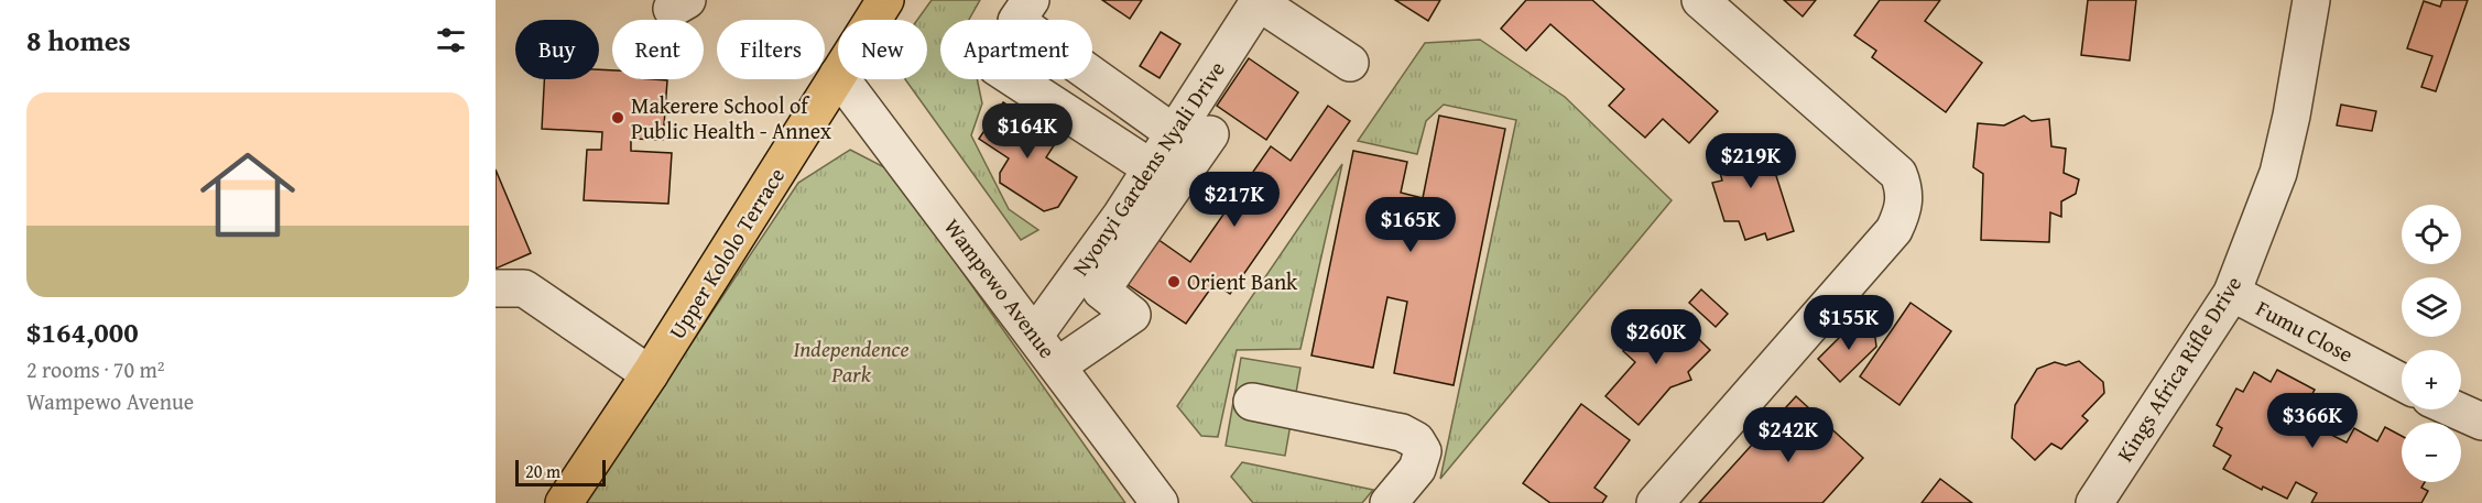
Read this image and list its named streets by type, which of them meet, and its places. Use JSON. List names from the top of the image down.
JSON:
{
  "streets": {
    "main road": ["Upper Kololo Terrace"],
    "street": [
      "Nyonyi Gardens Nyali Drive",
      "Wampewo Avenue",
      "Fumu Close",
      "Kings Africa Rifle Drive"
    ]
  },
  "crossings": [
    ["Nyonyi Gardens Nyali Drive", "Wampewo Avenue"],
    ["Fumu Close", "Kings Africa Rifle Drive"]
  ],
  "parks": ["Independence Park"],
  "places": ["Makerere School of Public Health - Annex", "Orient Bank"],
  "scale_bar": "20 m",
  "page": {
    "heading": "8 homes",
    "chip": [
      "Buy",
      "Rent",
      "Filters",
      "New",
      "Apartment"
    ],
    "list": [
      {
        "name": "$164,000",
        "note": "2 rooms · 70 m² · Wampewo Avenue"
      }
    ],
    "price": [
      "$164K",
      "$219K",
      "$217K",
      "$165K",
      "$155K",
      "$260K",
      "$366K",
      "$242K"
    ],
    "map_buttons": ["+", "−"],
    "scale": "20 m"
  }
}
